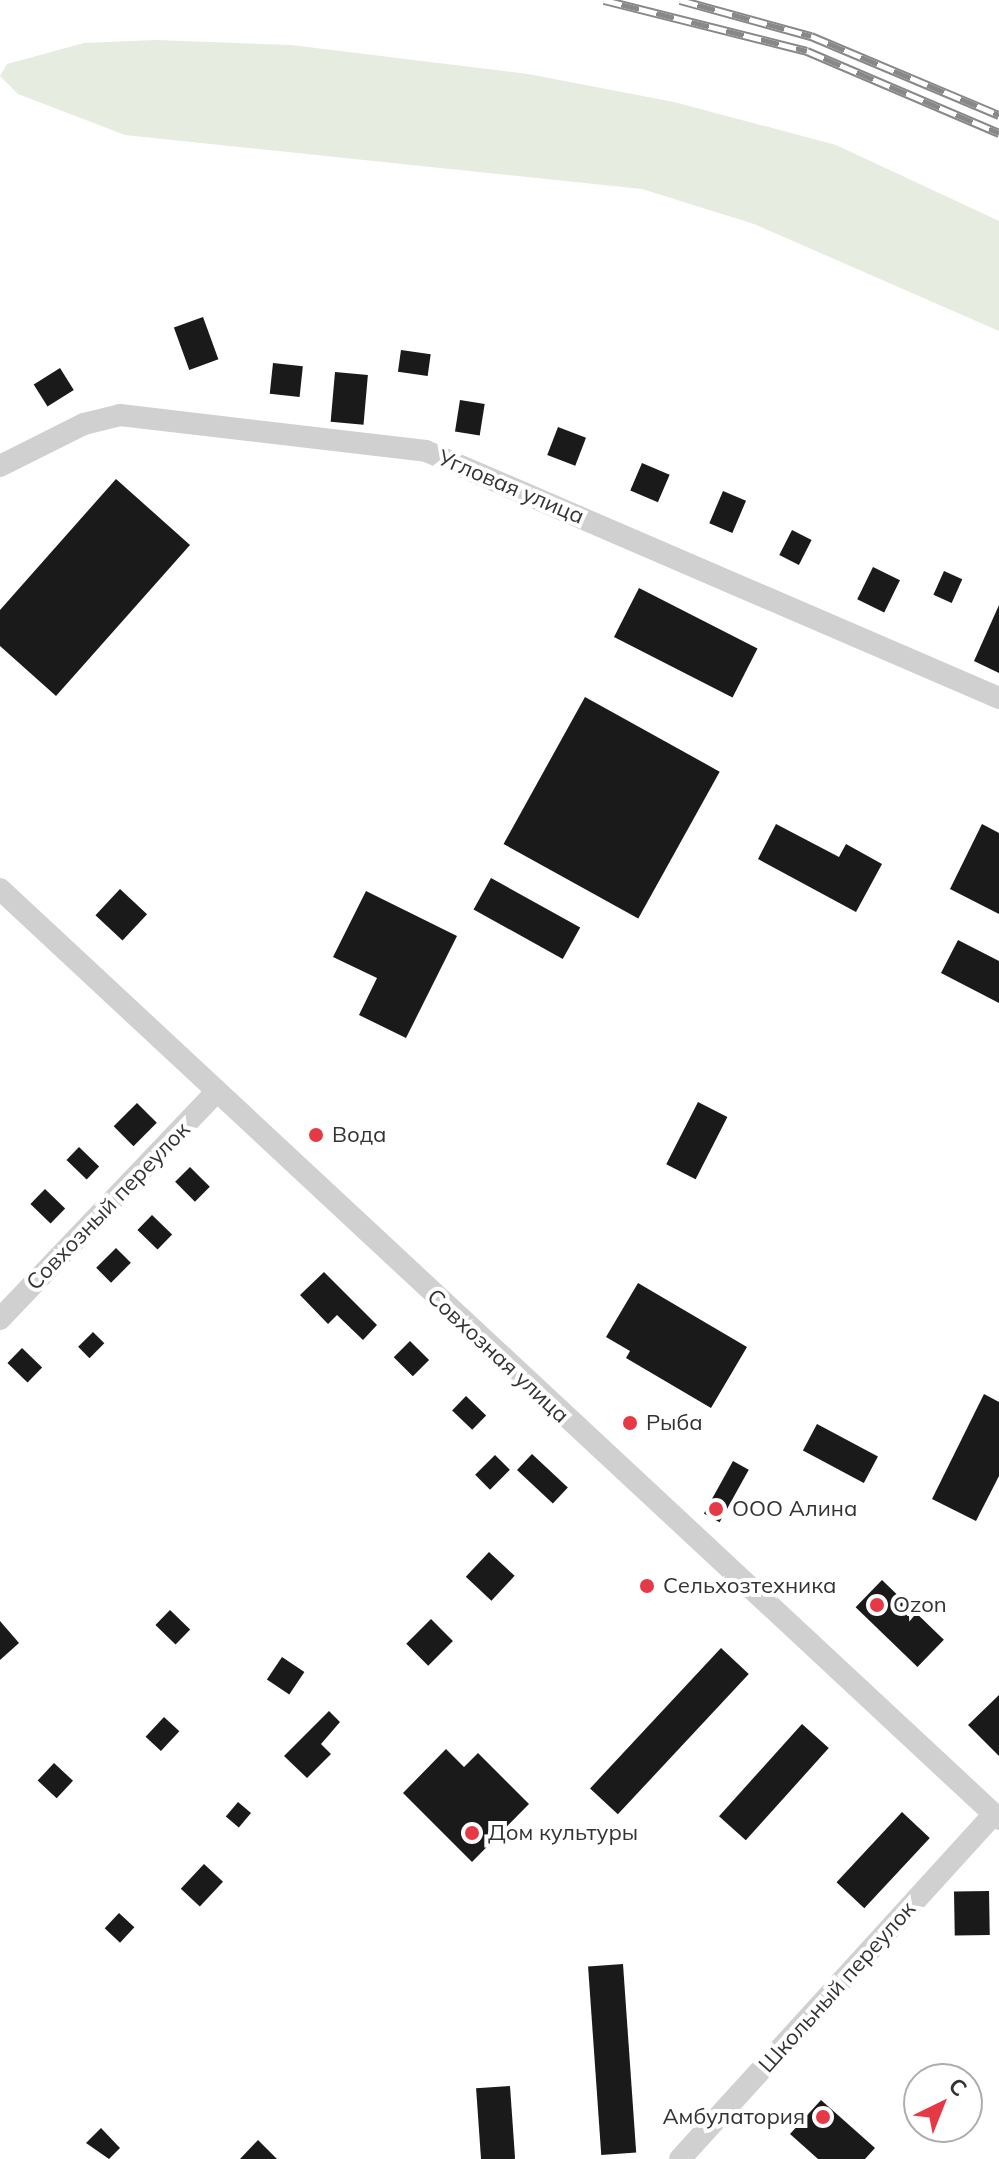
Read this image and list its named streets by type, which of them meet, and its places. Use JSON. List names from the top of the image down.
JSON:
{
  "streets": {
    "street": [
      "Угловая улица",
      "Совхозный переулок",
      "Совхозная улица",
      "Школьный переулок"
    ]
  },
  "crossings": [
    ["Совхозный переулок", "Совхозная улица"],
    ["Совхозная улица", "Школьный переулок"]
  ],
  "places": [
    "Вода",
    "Рыба",
    "ООО Алина",
    "Сельхозтехника",
    "Ozon",
    "Дом культуры",
    "Амбулатория"
  ],
  "north": "top right"
}
